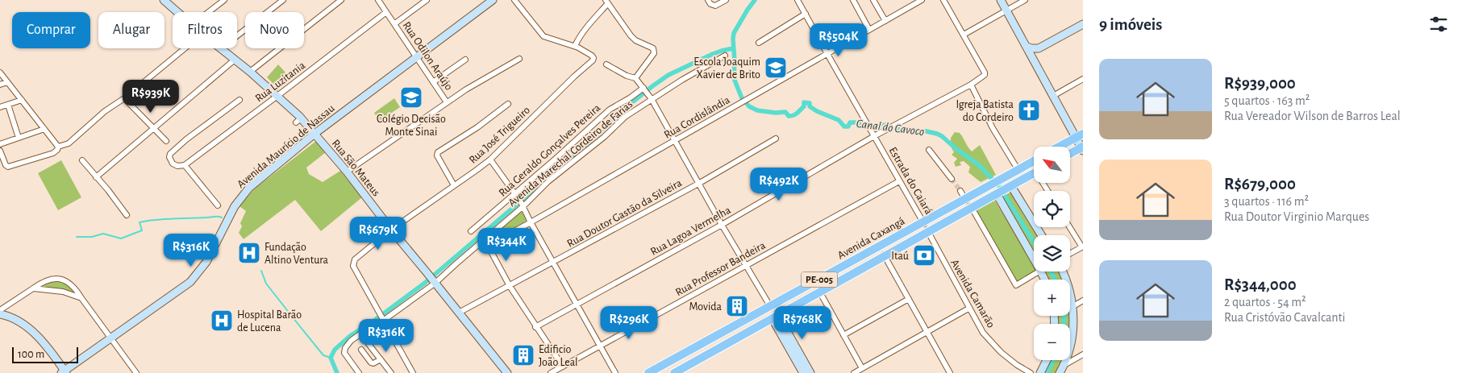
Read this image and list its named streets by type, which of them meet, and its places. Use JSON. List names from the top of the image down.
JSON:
{
  "streets": {
    "main road": ["Avenida Caxangá", "PE-005"],
    "street": [
      "Rua Odilon Araújo",
      "Rua Luzitania",
      "Rua Cordislândia",
      "Rua José Trigueiro",
      "Avenida Maurício de Nassau",
      "Rua Geraldo Gonçalves Pereira",
      "Avenida Marechal Cordeiro de Farias",
      "Rua São Mateus",
      "Estrada do Caiará",
      "Rua Doutor Gastão da Silveira",
      "Rua Lagoa Vermelha",
      "Rua Professor Bandeira",
      "Avenida Camarão"
    ]
  },
  "crossings": [
    ["Rua Odilon Araújo", "Rua Luzitania"],
    ["Rua Odilon Araújo", "Avenida Maurício de Nassau"],
    ["Rua Luzitania", "Rua São Mateus"],
    ["Rua Cordislândia", "Estrada do Caiará"],
    ["Rua José Trigueiro", "Avenida Marechal Cordeiro de Farias"],
    ["Rua José Trigueiro", "Rua São Mateus"],
    ["Avenida Maurício de Nassau", "Rua São Mateus"],
    ["Avenida Marechal Cordeiro de Farias", "Rua São Mateus"],
    ["Rua São Mateus", "Rua Doutor Gastão da Silveira"],
    ["Estrada do Caiará", "Rua Lagoa Vermelha"],
    ["Estrada do Caiará", "Avenida Caxangá"],
    ["Estrada do Caiará", "Rua Professor Bandeira"],
    ["Avenida Caxangá", "Avenida Camarão"]
  ],
  "water": ["Canal do Cavoco"],
  "places": {
    "school or university": ["Escola Joaquim Xavier de Brito", "Colégio Decisão Monte Sinai"],
    "church": ["Igreja Batista do Cordeiro"],
    "hospital": ["Fundação Altino Ventura", "Hospital Barão de Lucena"],
    "bank": ["Itaú"],
    "building": ["Movida", "Edificio João Leal"]
  },
  "scale_bar": "100 m",
  "north": "top left",
  "page": {
    "heading": "9 imóveis",
    "chip": [
      "Comprar",
      "Alugar",
      "Filtros",
      "Novo"
    ],
    "price": [
      "R$504K",
      "R$939K",
      "R$492K",
      "R$679K",
      "R$344K",
      "R$316K",
      "R$296K",
      "R$768K",
      "R$316K"
    ],
    "list": [
      {
        "name": "R$939,000",
        "note": "5 quartos · 163 m² · Rua Vereador Wilson de Barros Leal"
      },
      {
        "name": "R$679,000",
        "note": "3 quartos · 116 m² · Rua Doutor Virginio Marques"
      },
      {
        "name": "R$344,000",
        "note": "2 quartos · 54 m² · Rua Cristóvão Cavalcanti"
      }
    ],
    "map_buttons": ["+", "−"],
    "scale": "100 m"
  }
}
